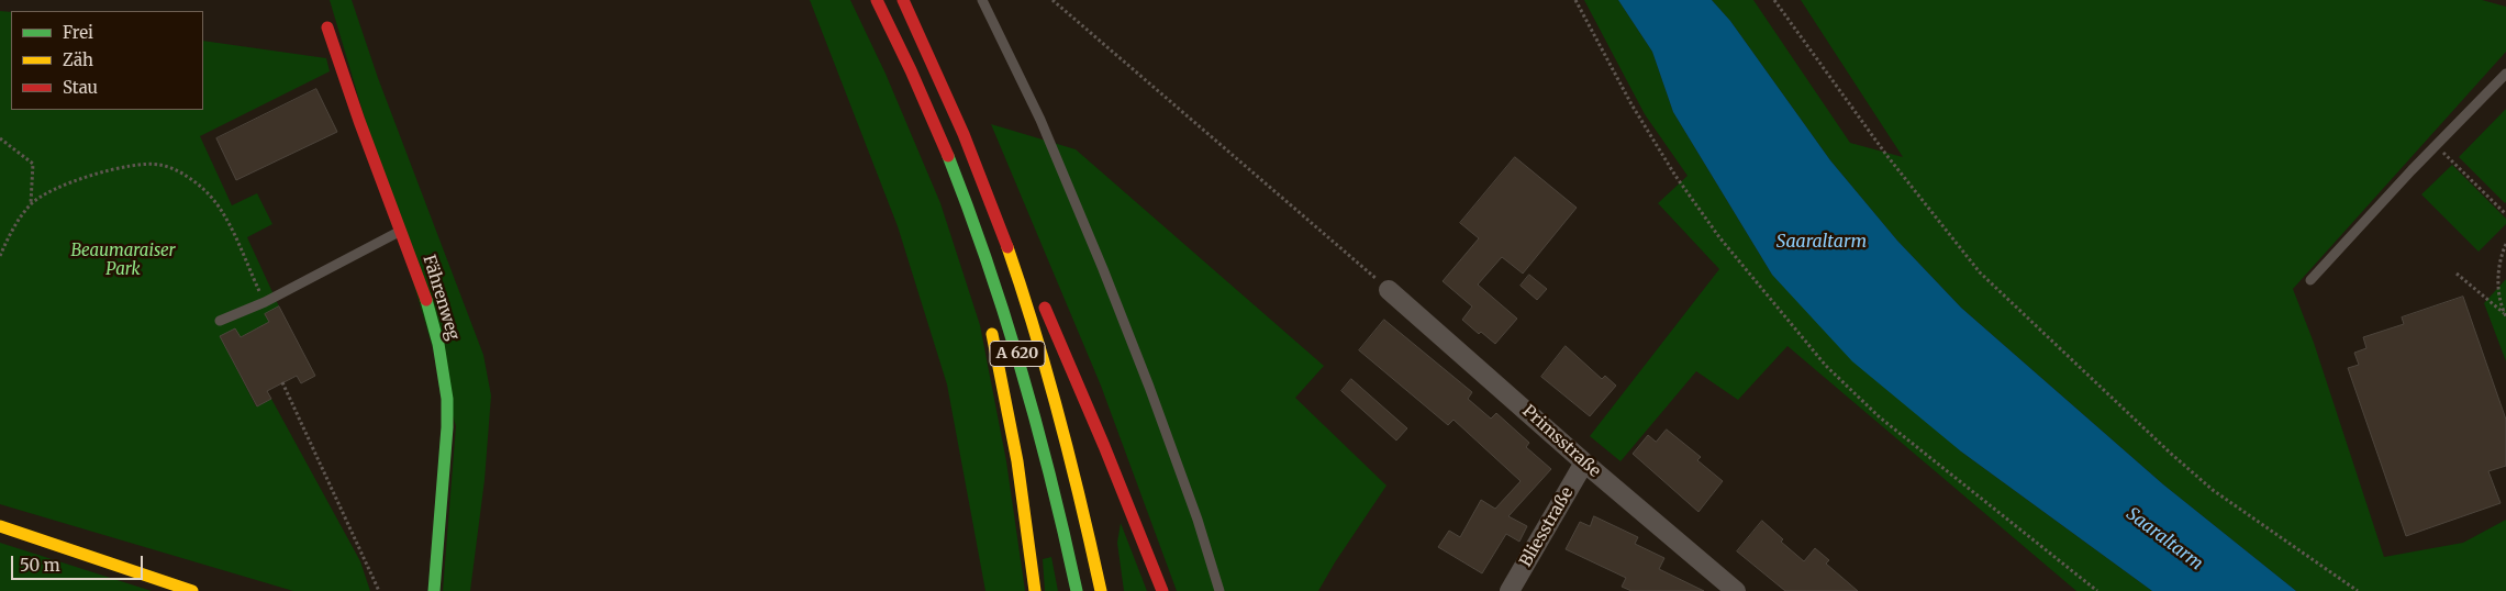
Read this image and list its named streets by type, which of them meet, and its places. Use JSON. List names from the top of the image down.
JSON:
{
  "streets": {
    "main road": ["Fährenweg", "A 620"],
    "street": ["Primsstraße", "Bliesstraße"]
  },
  "crossings": [
    ["Primsstraße", "Bliesstraße"]
  ],
  "water": ["Saaraltarm"],
  "parks": ["Beaumaraiser Park"],
  "legend": ["Frei", "Zäh", "Stau"],
  "scale_bar": "50 m"
}
